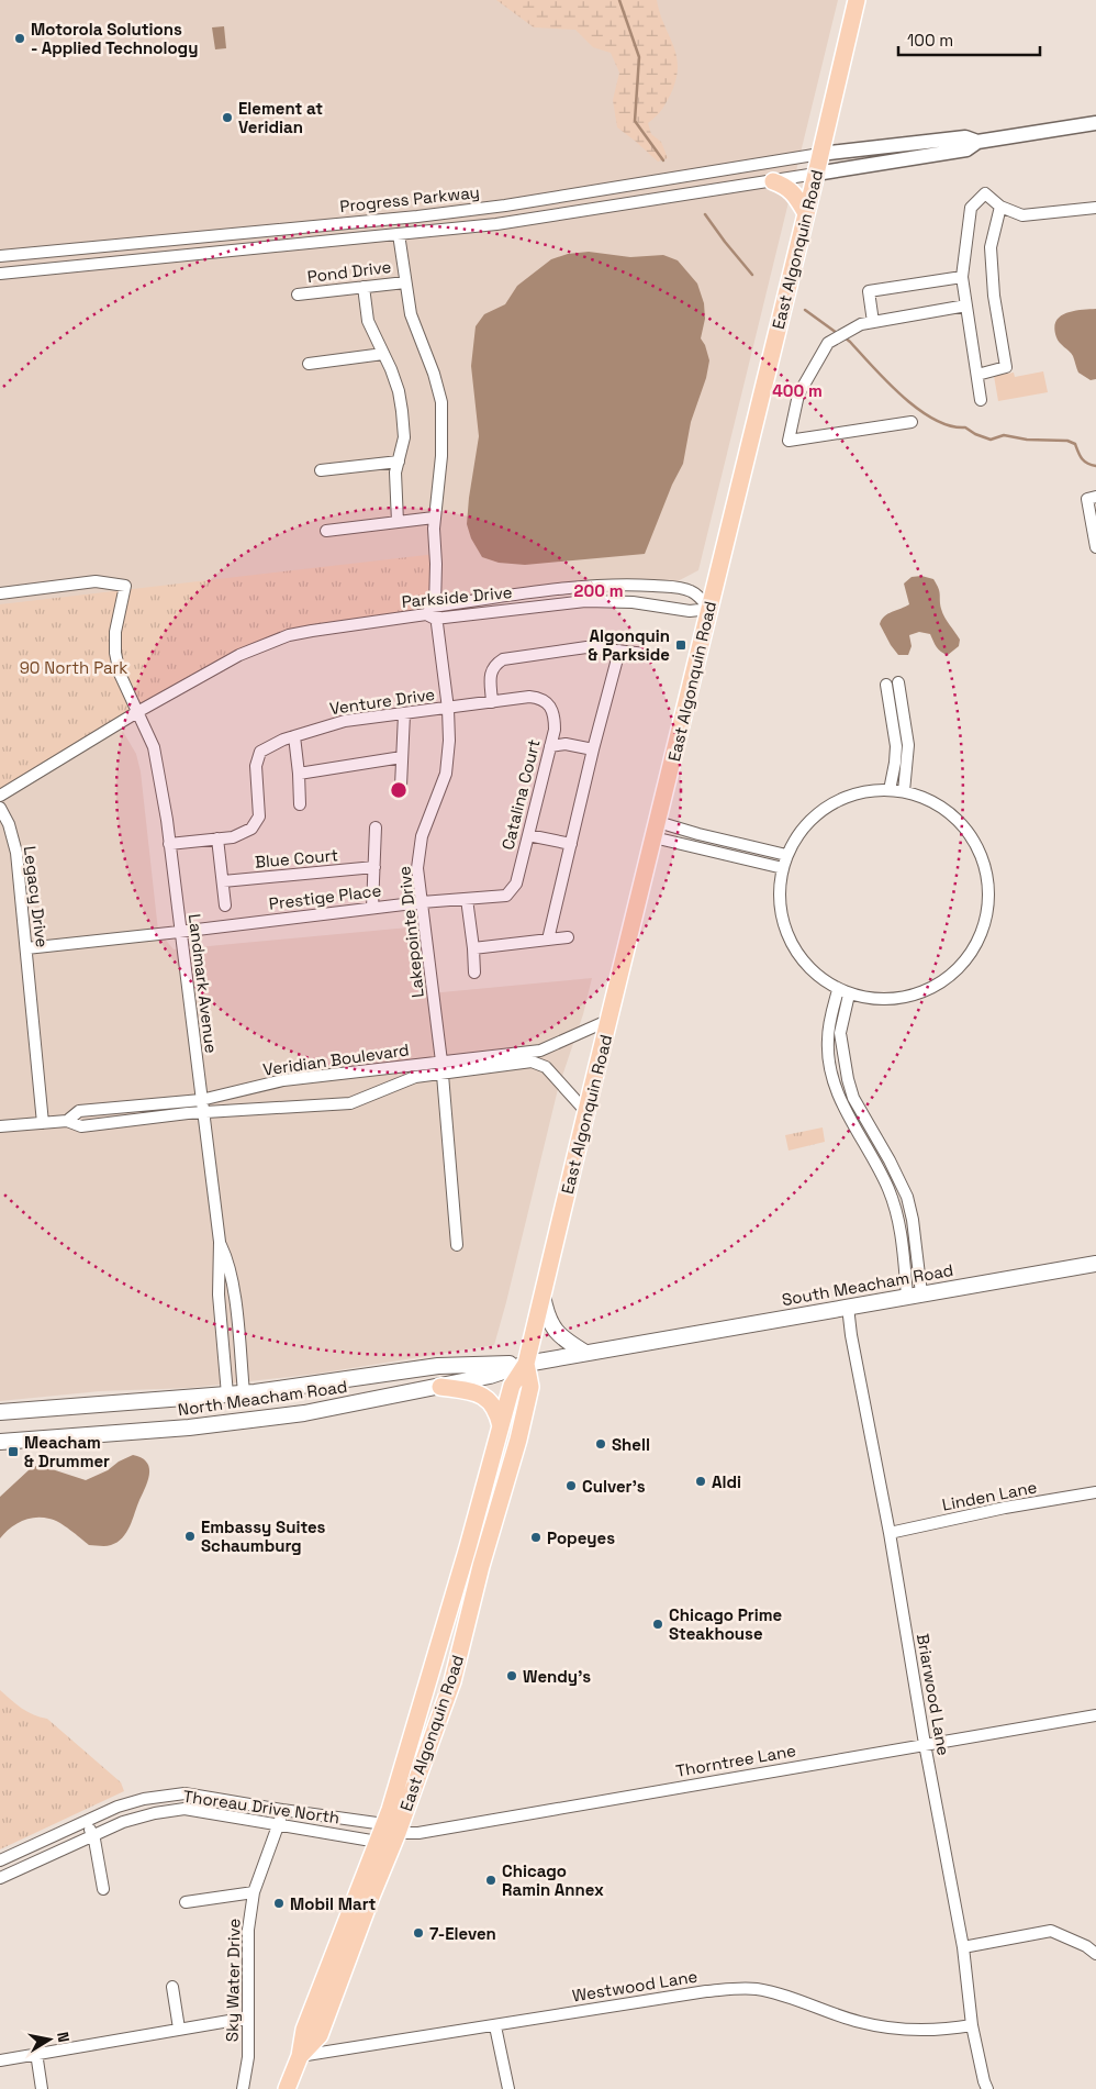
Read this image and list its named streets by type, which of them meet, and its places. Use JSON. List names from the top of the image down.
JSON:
{
  "streets": {
    "main road": ["East Algonquin Road", "South Meacham Road", "North Meacham Road"],
    "street": [
      "Progress Parkway",
      "Pond Drive",
      "Parkside Drive",
      "Venture Drive",
      "Catalina Court",
      "Blue Court",
      "Legacy Drive",
      "Prestige Place",
      "Lakepointe Drive",
      "Landmark Avenue",
      "Veridian Boulevard",
      "Linden Lane",
      "Briarwood Lane",
      "Thorntree Lane",
      "Thoreau Drive North",
      "Sky Water Drive",
      "Westwood Lane"
    ]
  },
  "crossings": [
    ["Progress Parkway", "East Algonquin Road"],
    ["Progress Parkway", "Lakepointe Drive"],
    ["East Algonquin Road", "Parkside Drive"],
    ["East Algonquin Road", "Veridian Boulevard"],
    ["East Algonquin Road", "North Meacham Road"],
    ["East Algonquin Road", "Thorntree Lane"],
    ["East Algonquin Road", "Thoreau Drive North"],
    ["East Algonquin Road", "Westwood Lane"],
    ["Pond Drive", "Lakepointe Drive"],
    ["Parkside Drive", "Lakepointe Drive"],
    ["Parkside Drive", "Landmark Avenue"],
    ["Venture Drive", "Catalina Court"],
    ["Venture Drive", "Lakepointe Drive"],
    ["Venture Drive", "Landmark Avenue"],
    ["Catalina Court", "Prestige Place"],
    ["Legacy Drive", "Prestige Place"],
    ["Legacy Drive", "Veridian Boulevard"],
    ["Prestige Place", "Lakepointe Drive"],
    ["Prestige Place", "Landmark Avenue"],
    ["Lakepointe Drive", "Veridian Boulevard"],
    ["Landmark Avenue", "Veridian Boulevard"],
    ["Landmark Avenue", "North Meacham Road"],
    ["South Meacham Road", "North Meacham Road"],
    ["South Meacham Road", "Briarwood Lane"],
    ["Linden Lane", "Briarwood Lane"],
    ["Briarwood Lane", "Thorntree Lane"],
    ["Briarwood Lane", "Westwood Lane"],
    ["Thorntree Lane", "Thoreau Drive North"],
    ["Thoreau Drive North", "Sky Water Drive"]
  ],
  "parks": ["90 North Park"],
  "places": {
    "other": [
      "Motorola Solutions - Applied Technology",
      "Element at Veridian",
      "Shell",
      "Aldi",
      "Culver's",
      "Embassy Suites Schaumburg",
      "Popeyes",
      "Chicago Prime Steakhouse",
      "Wendy's",
      "Chicago Ramin Annex",
      "Mobil Mart",
      "7-Eleven"
    ],
    "transit": ["Algonquin & Parkside", "Meacham & Drummer"]
  },
  "scale_bar": "100 m",
  "north": "right",
  "rings": ["400 m", "200 m"]
}
